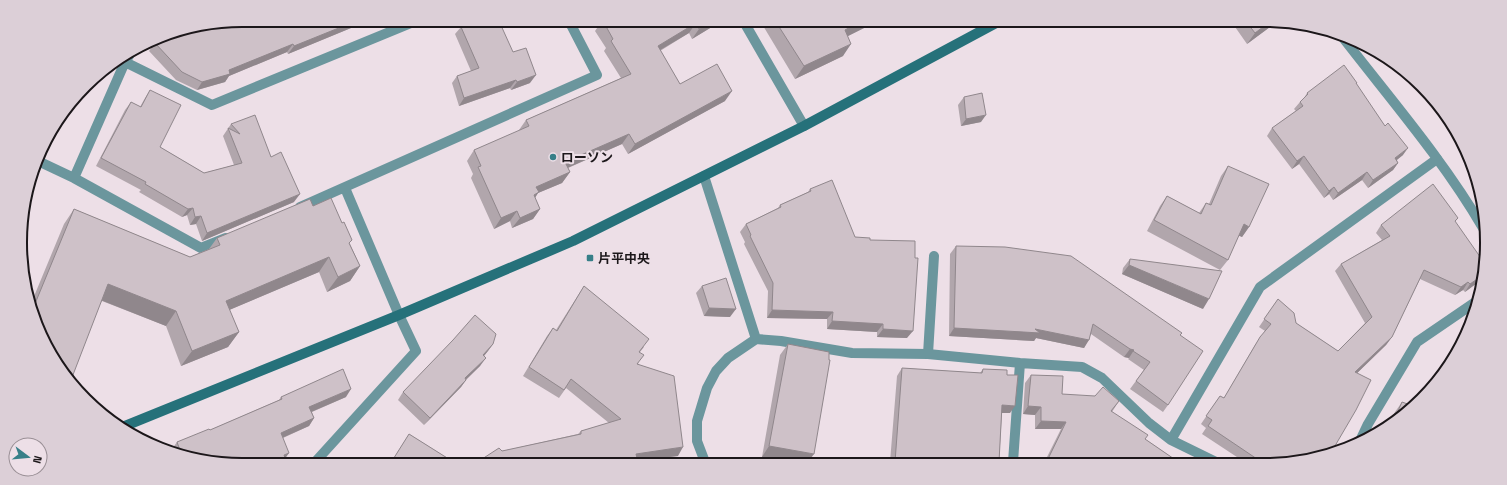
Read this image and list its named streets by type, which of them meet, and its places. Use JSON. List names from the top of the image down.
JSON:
{
  "places": {
    "other": ["ローソン"],
    "transit": ["片平中央"]
  },
  "north": "right"
}
